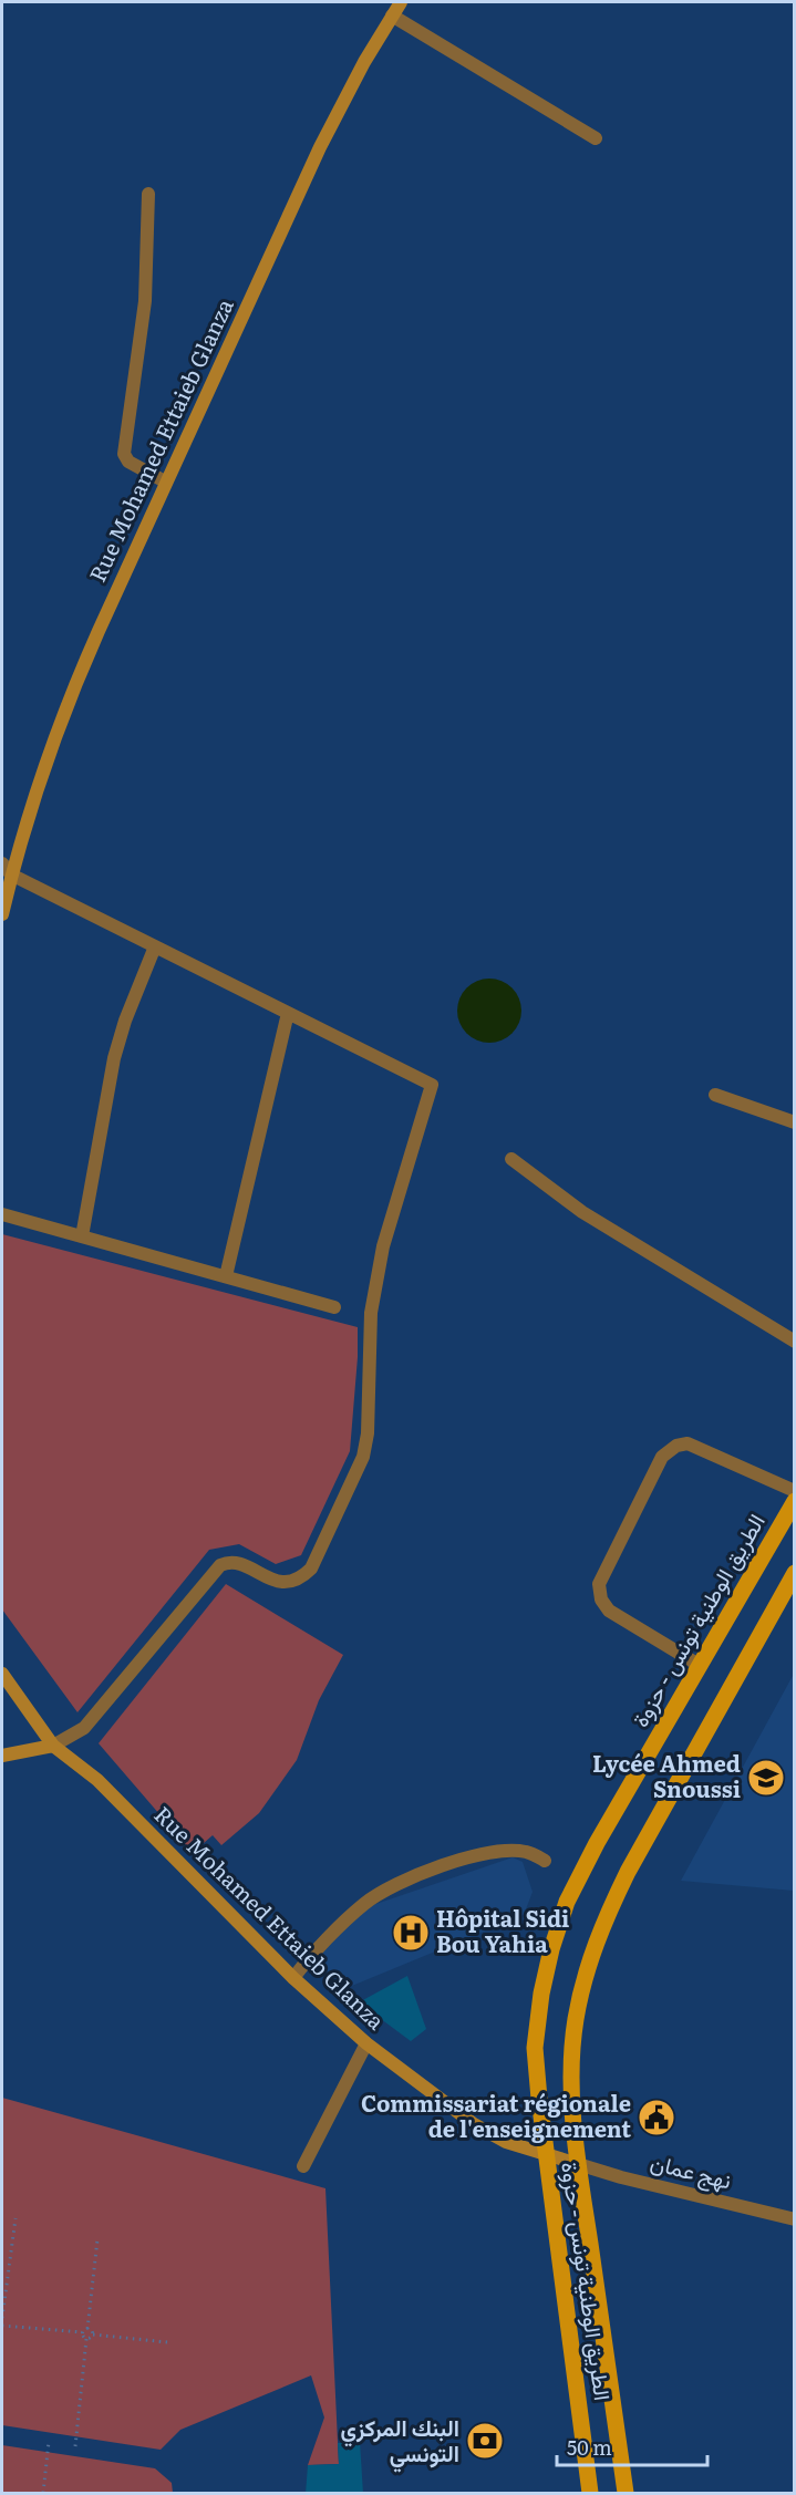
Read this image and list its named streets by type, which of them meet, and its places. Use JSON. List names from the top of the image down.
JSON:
{
  "streets": {
    "main road": ["الطريق الوطنية تونس - حزوة"],
    "street": ["Rue Mohamed Ettaieb Glanza", "نهج عمان"]
  },
  "crossings": [
    ["Rue Mohamed Ettaieb Glanza", "الطريق الوطنية تونس - حزوة"],
    ["Rue Mohamed Ettaieb Glanza", "نهج عمان"],
    ["الطريق الوطنية تونس - حزوة", "نهج عمان"]
  ],
  "places": {
    "school or university": ["Lycée Ahmed Snoussi"],
    "hospital": ["Hôpital Sidi Bou Yahia"],
    "public building": ["Commissariat régionale de l'enseignement"],
    "bank": ["البنك المركزي التونسي"]
  },
  "scale_bar": "50 m"
}
